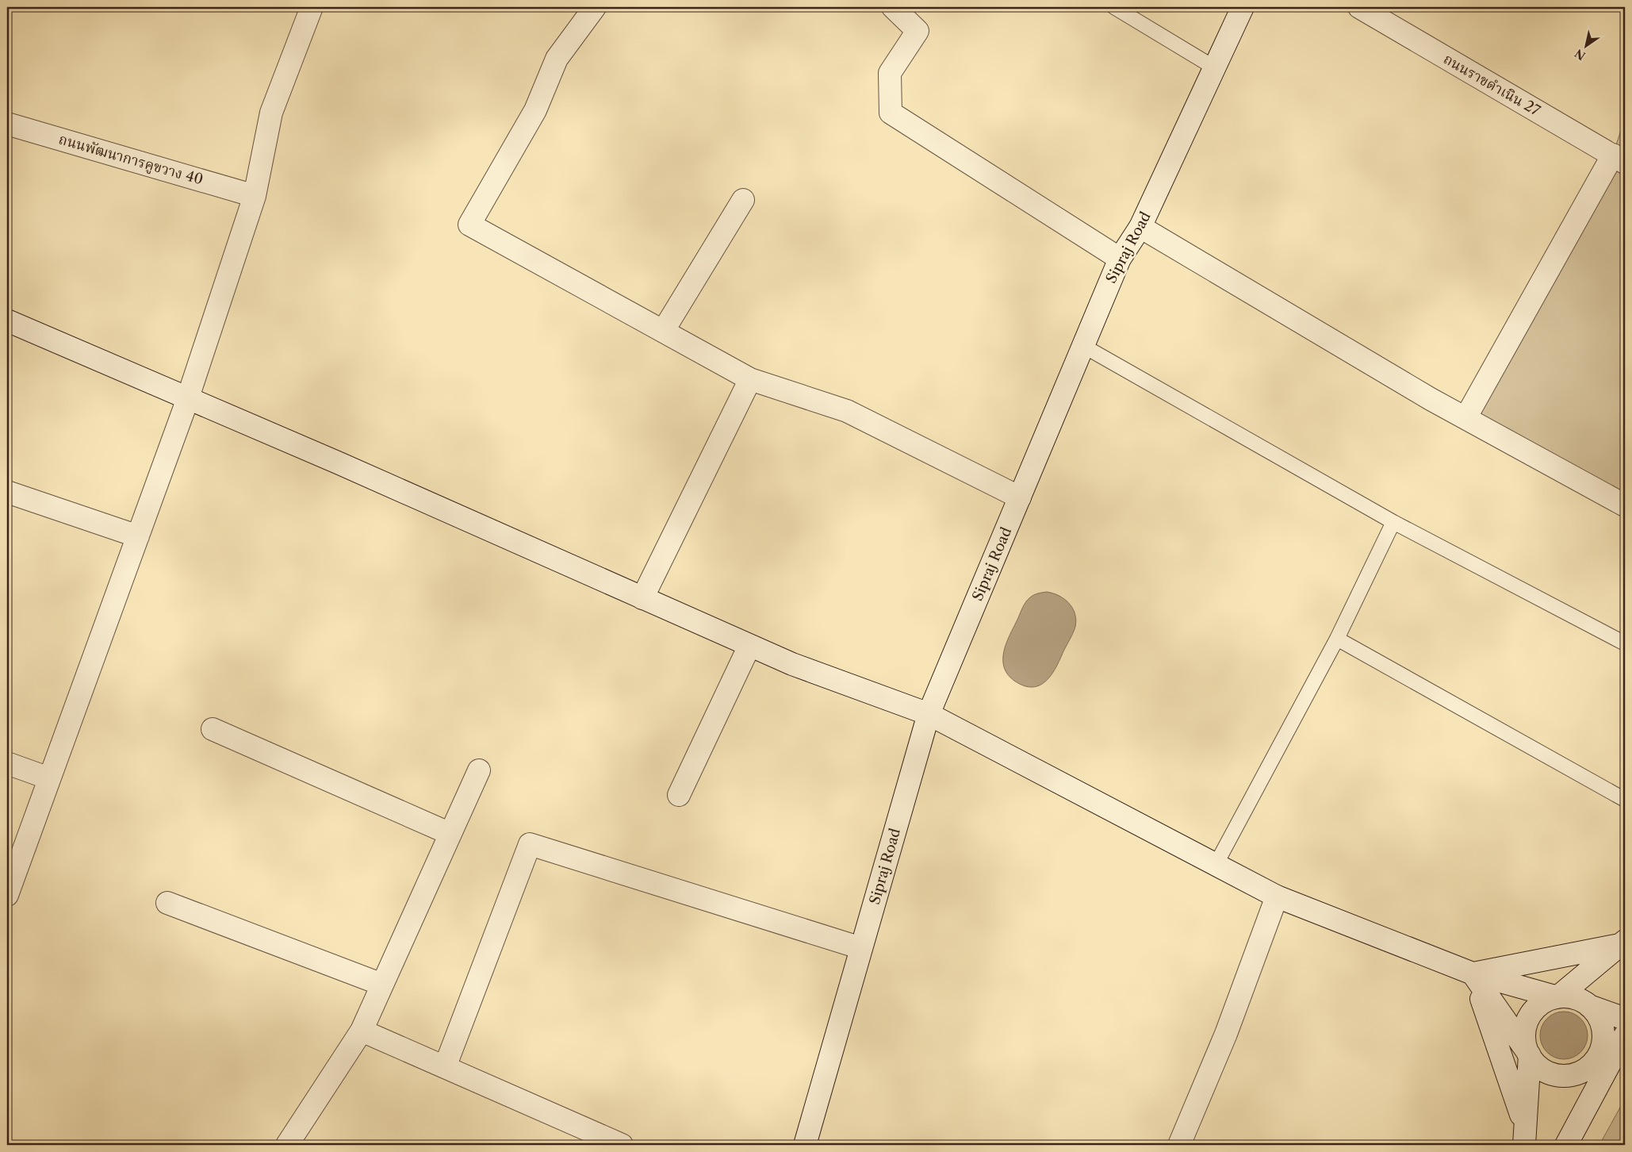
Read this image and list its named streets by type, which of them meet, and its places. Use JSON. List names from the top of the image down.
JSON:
{
  "streets": {
    "street": ["ถนนราขดำเนิน 27", "ถนนพัฒนาการคูขวาง 40", "Sipraj Road"]
  },
  "north": "bottom left"
}
